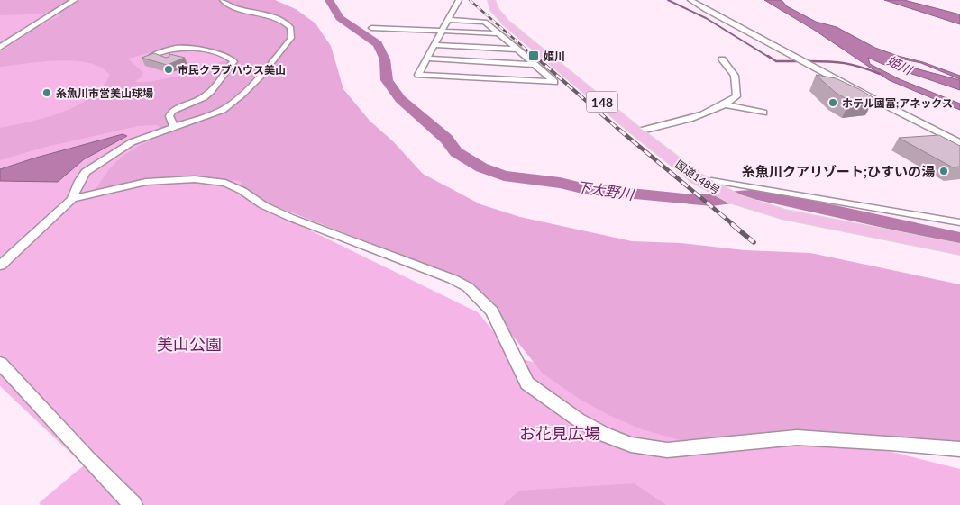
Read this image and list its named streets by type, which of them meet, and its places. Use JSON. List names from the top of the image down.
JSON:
{
  "streets": {
    "highway": ["148", "国道148号"]
  },
  "water": ["姫川", "下大野川"],
  "parks": ["美山公園", "お花見広場"],
  "places": {
    "transit": ["姫川"],
    "other": [
      "市民クラブハウス美山",
      "糸魚川市営美山球場",
      "ホテル國富;アネックス",
      "糸魚川クアリゾート;ひすいの湯"
    ]
  }
}
